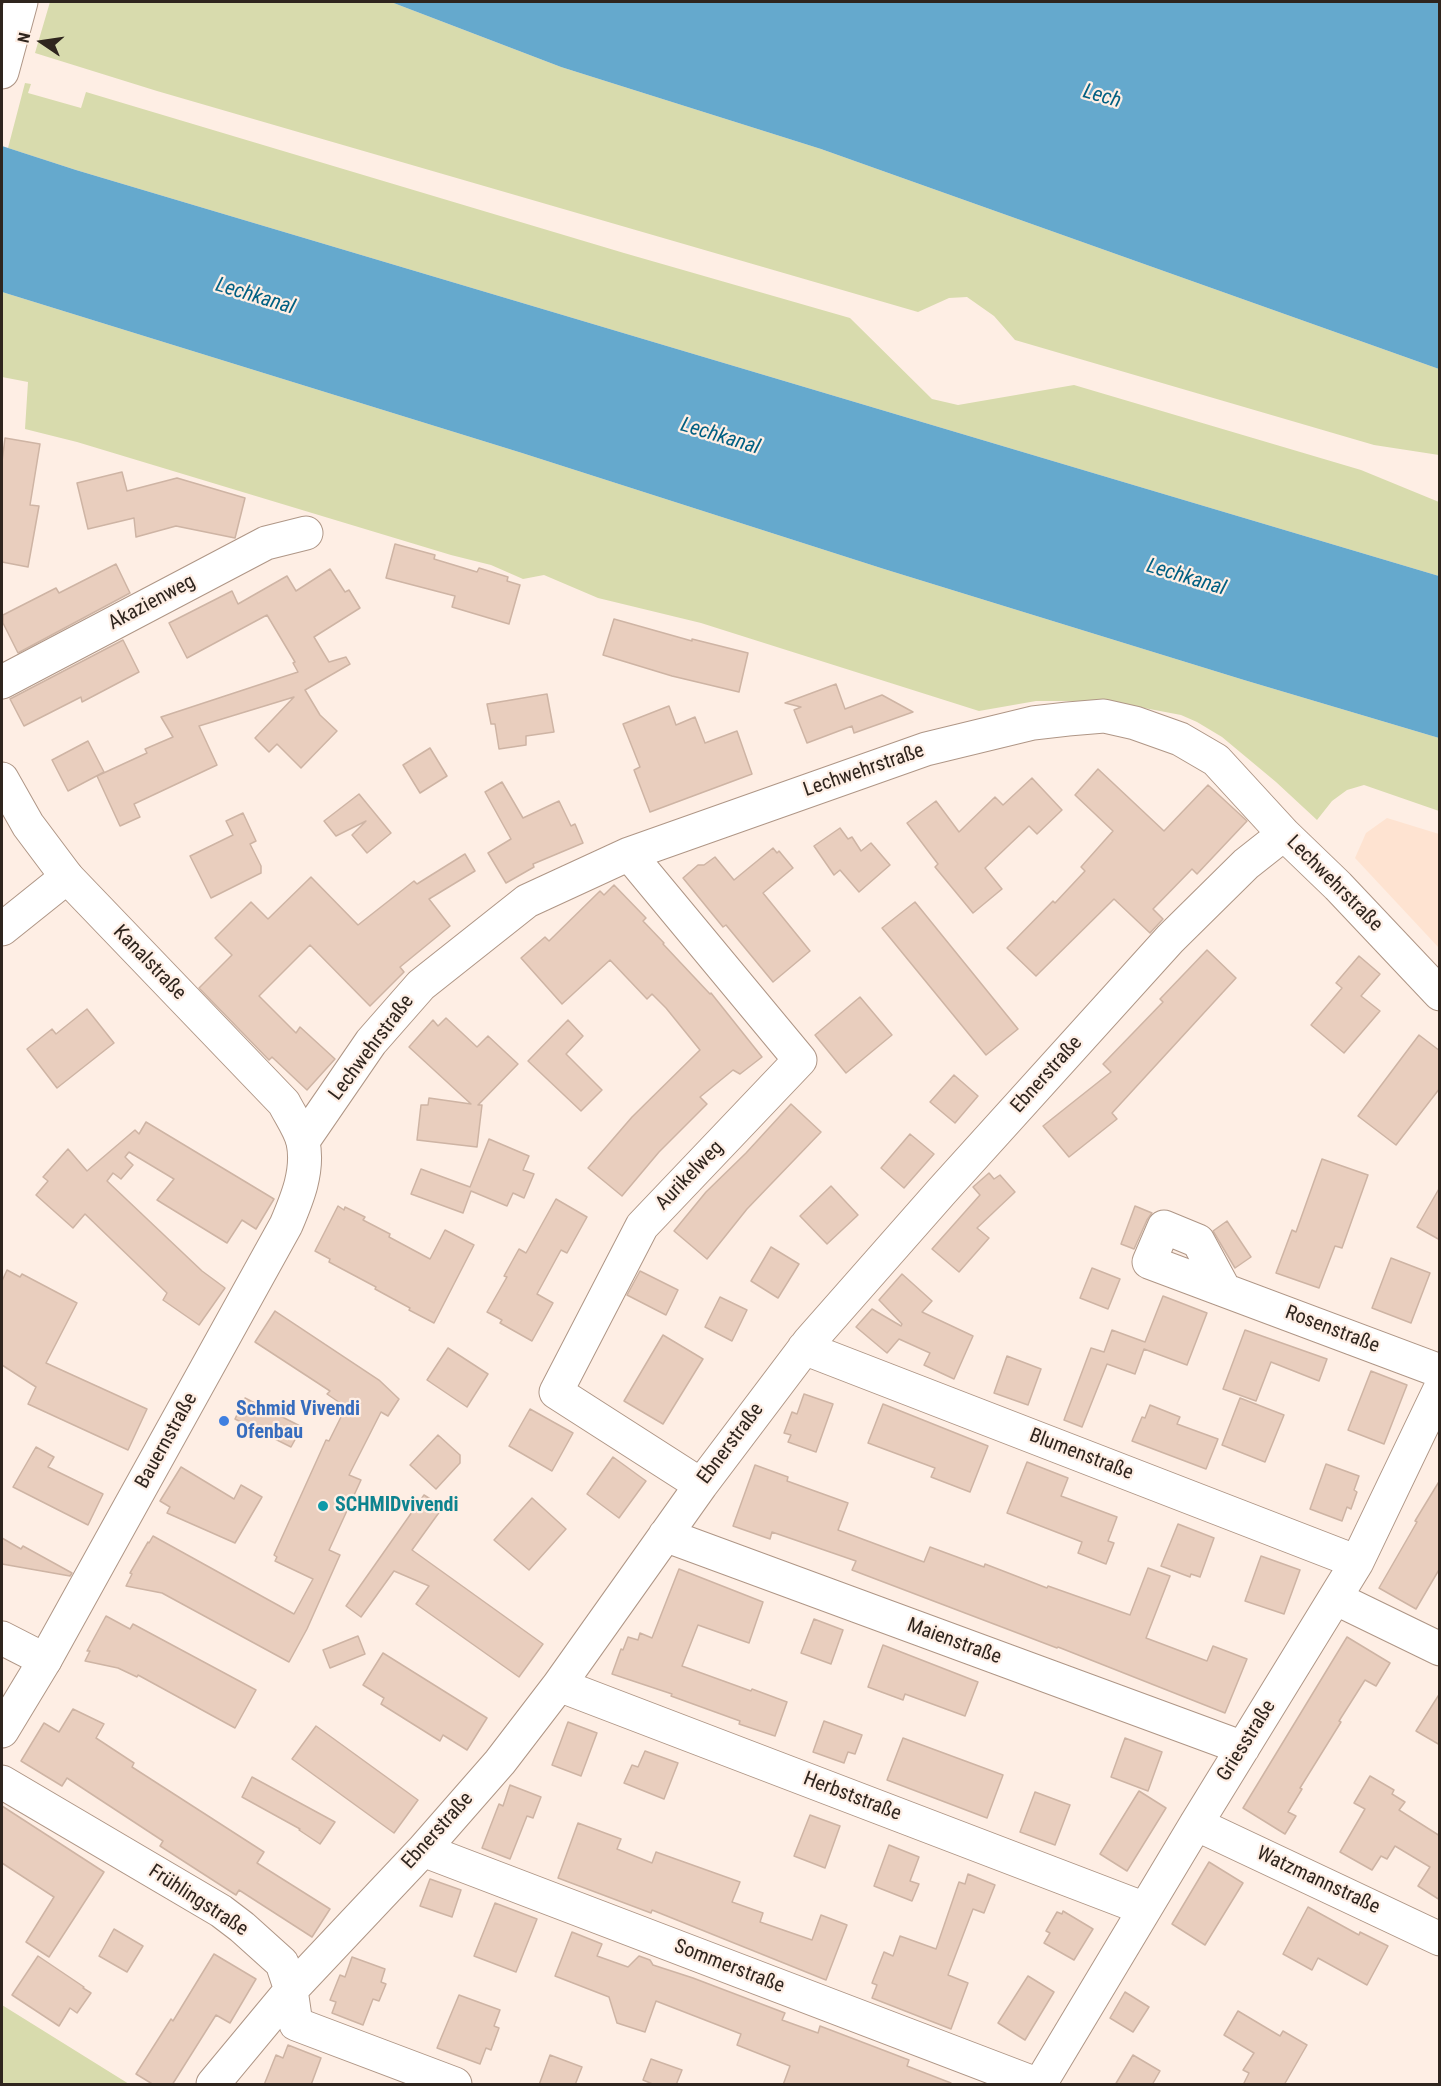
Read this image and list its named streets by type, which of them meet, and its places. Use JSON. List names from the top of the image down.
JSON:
{
  "streets": {
    "street": [
      "Akazienweg",
      "Lechwehrstraße",
      "Kanalstraße",
      "Ebnerstraße",
      "Aurikelweg",
      "Rosenstraße",
      "Bauernstraße",
      "Blumenstraße",
      "Maienstraße",
      "Griesstraße",
      "Herbststraße",
      "Watzmannstraße",
      "Frühlingstraße",
      "Sommerstraße"
    ]
  },
  "crossings": [
    ["Lechwehrstraße", "Kanalstraße"],
    ["Lechwehrstraße", "Ebnerstraße"],
    ["Lechwehrstraße", "Aurikelweg"],
    ["Lechwehrstraße", "Bauernstraße"],
    ["Kanalstraße", "Bauernstraße"],
    ["Ebnerstraße", "Aurikelweg"],
    ["Ebnerstraße", "Blumenstraße"],
    ["Ebnerstraße", "Maienstraße"],
    ["Ebnerstraße", "Herbststraße"],
    ["Ebnerstraße", "Frühlingstraße"],
    ["Ebnerstraße", "Sommerstraße"],
    ["Blumenstraße", "Griesstraße"],
    ["Maienstraße", "Griesstraße"],
    ["Griesstraße", "Herbststraße"],
    ["Griesstraße", "Watzmannstraße"],
    ["Griesstraße", "Sommerstraße"]
  ],
  "water": ["Lech", "Lechkanal"],
  "places": ["Schmid Vivendi Ofenbau", "SCHMIDvivendi"],
  "north": "left"
}
